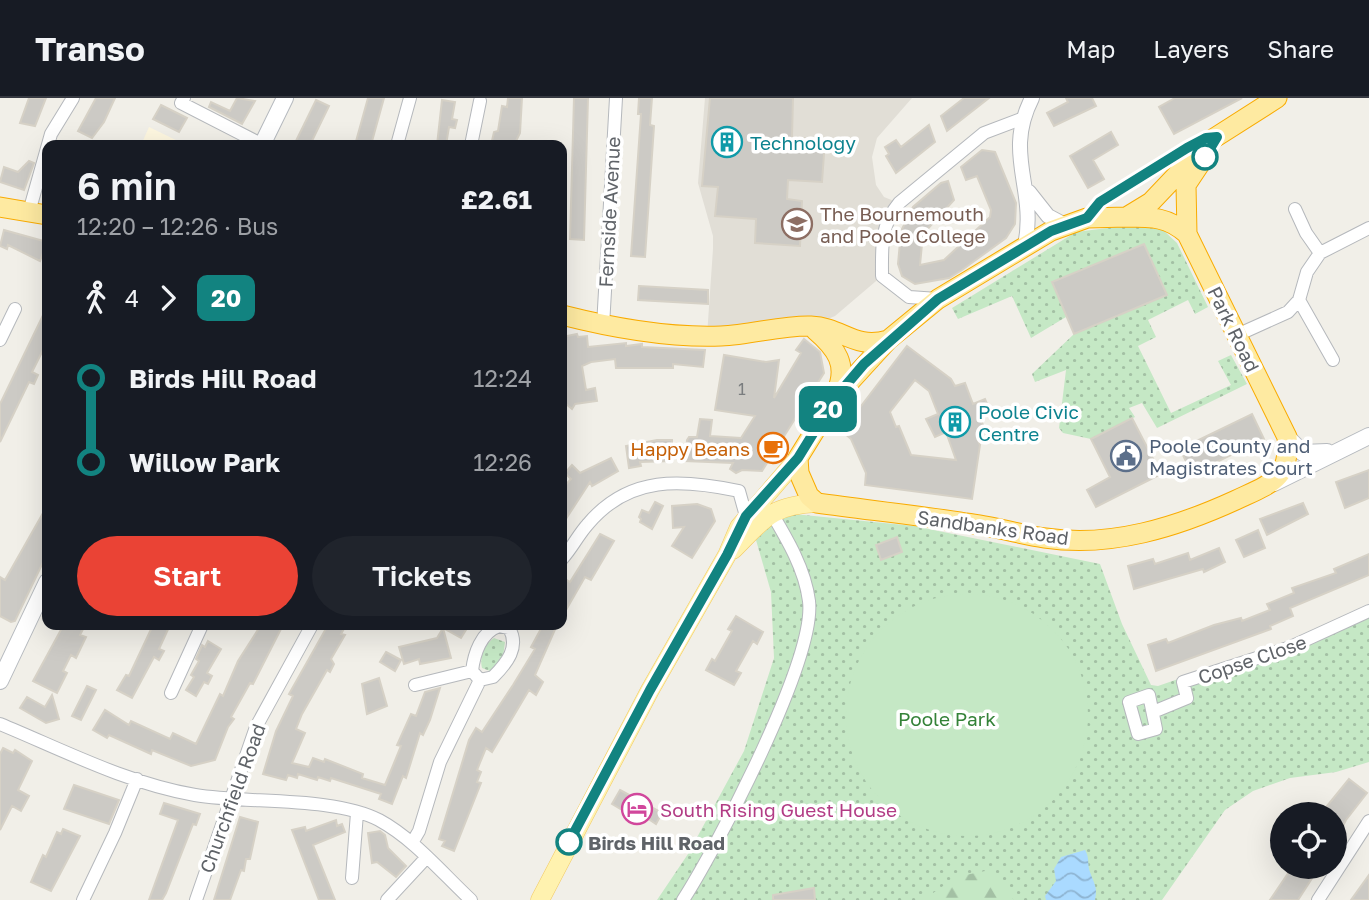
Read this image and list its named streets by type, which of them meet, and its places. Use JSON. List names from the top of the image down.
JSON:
{
  "streets": {
    "highway": ["Park Road", "Sandbanks Road"],
    "street": ["Fernside Avenue", "Copse Close", "Churchfield Road"]
  },
  "crossings": [
    ["Park Road", "Sandbanks Road"]
  ],
  "parks": ["Poole Park"],
  "places": {
    "building": ["Technology", "Poole Civic Centre"],
    "school or university": ["The Bournemouth and Poole College"],
    "cafe": ["Happy Beans"],
    "public building": ["Poole County and Magistrates Court"],
    "hotel": ["South Rising Guest House"],
    "other": ["Birds Hill Road"]
  },
  "lines": ["bus line 20"],
  "house_numbers": ["1"],
  "page": {
    "header": "Transo",
    "nav": ["Map", "Layers", "Share"],
    "on_map": "20",
    "heading": ["6 min", "12:20 – 12:26 · Bus", "£2.61"],
    "legs": ["4", "20"],
    "list": [
      {
        "name": "Birds Hill Road",
        "value": "12:24"
      },
      {
        "name": "Willow Park",
        "value": "12:26"
      }
    ],
    "buttons": ["Start", "Tickets"]
  }
}
